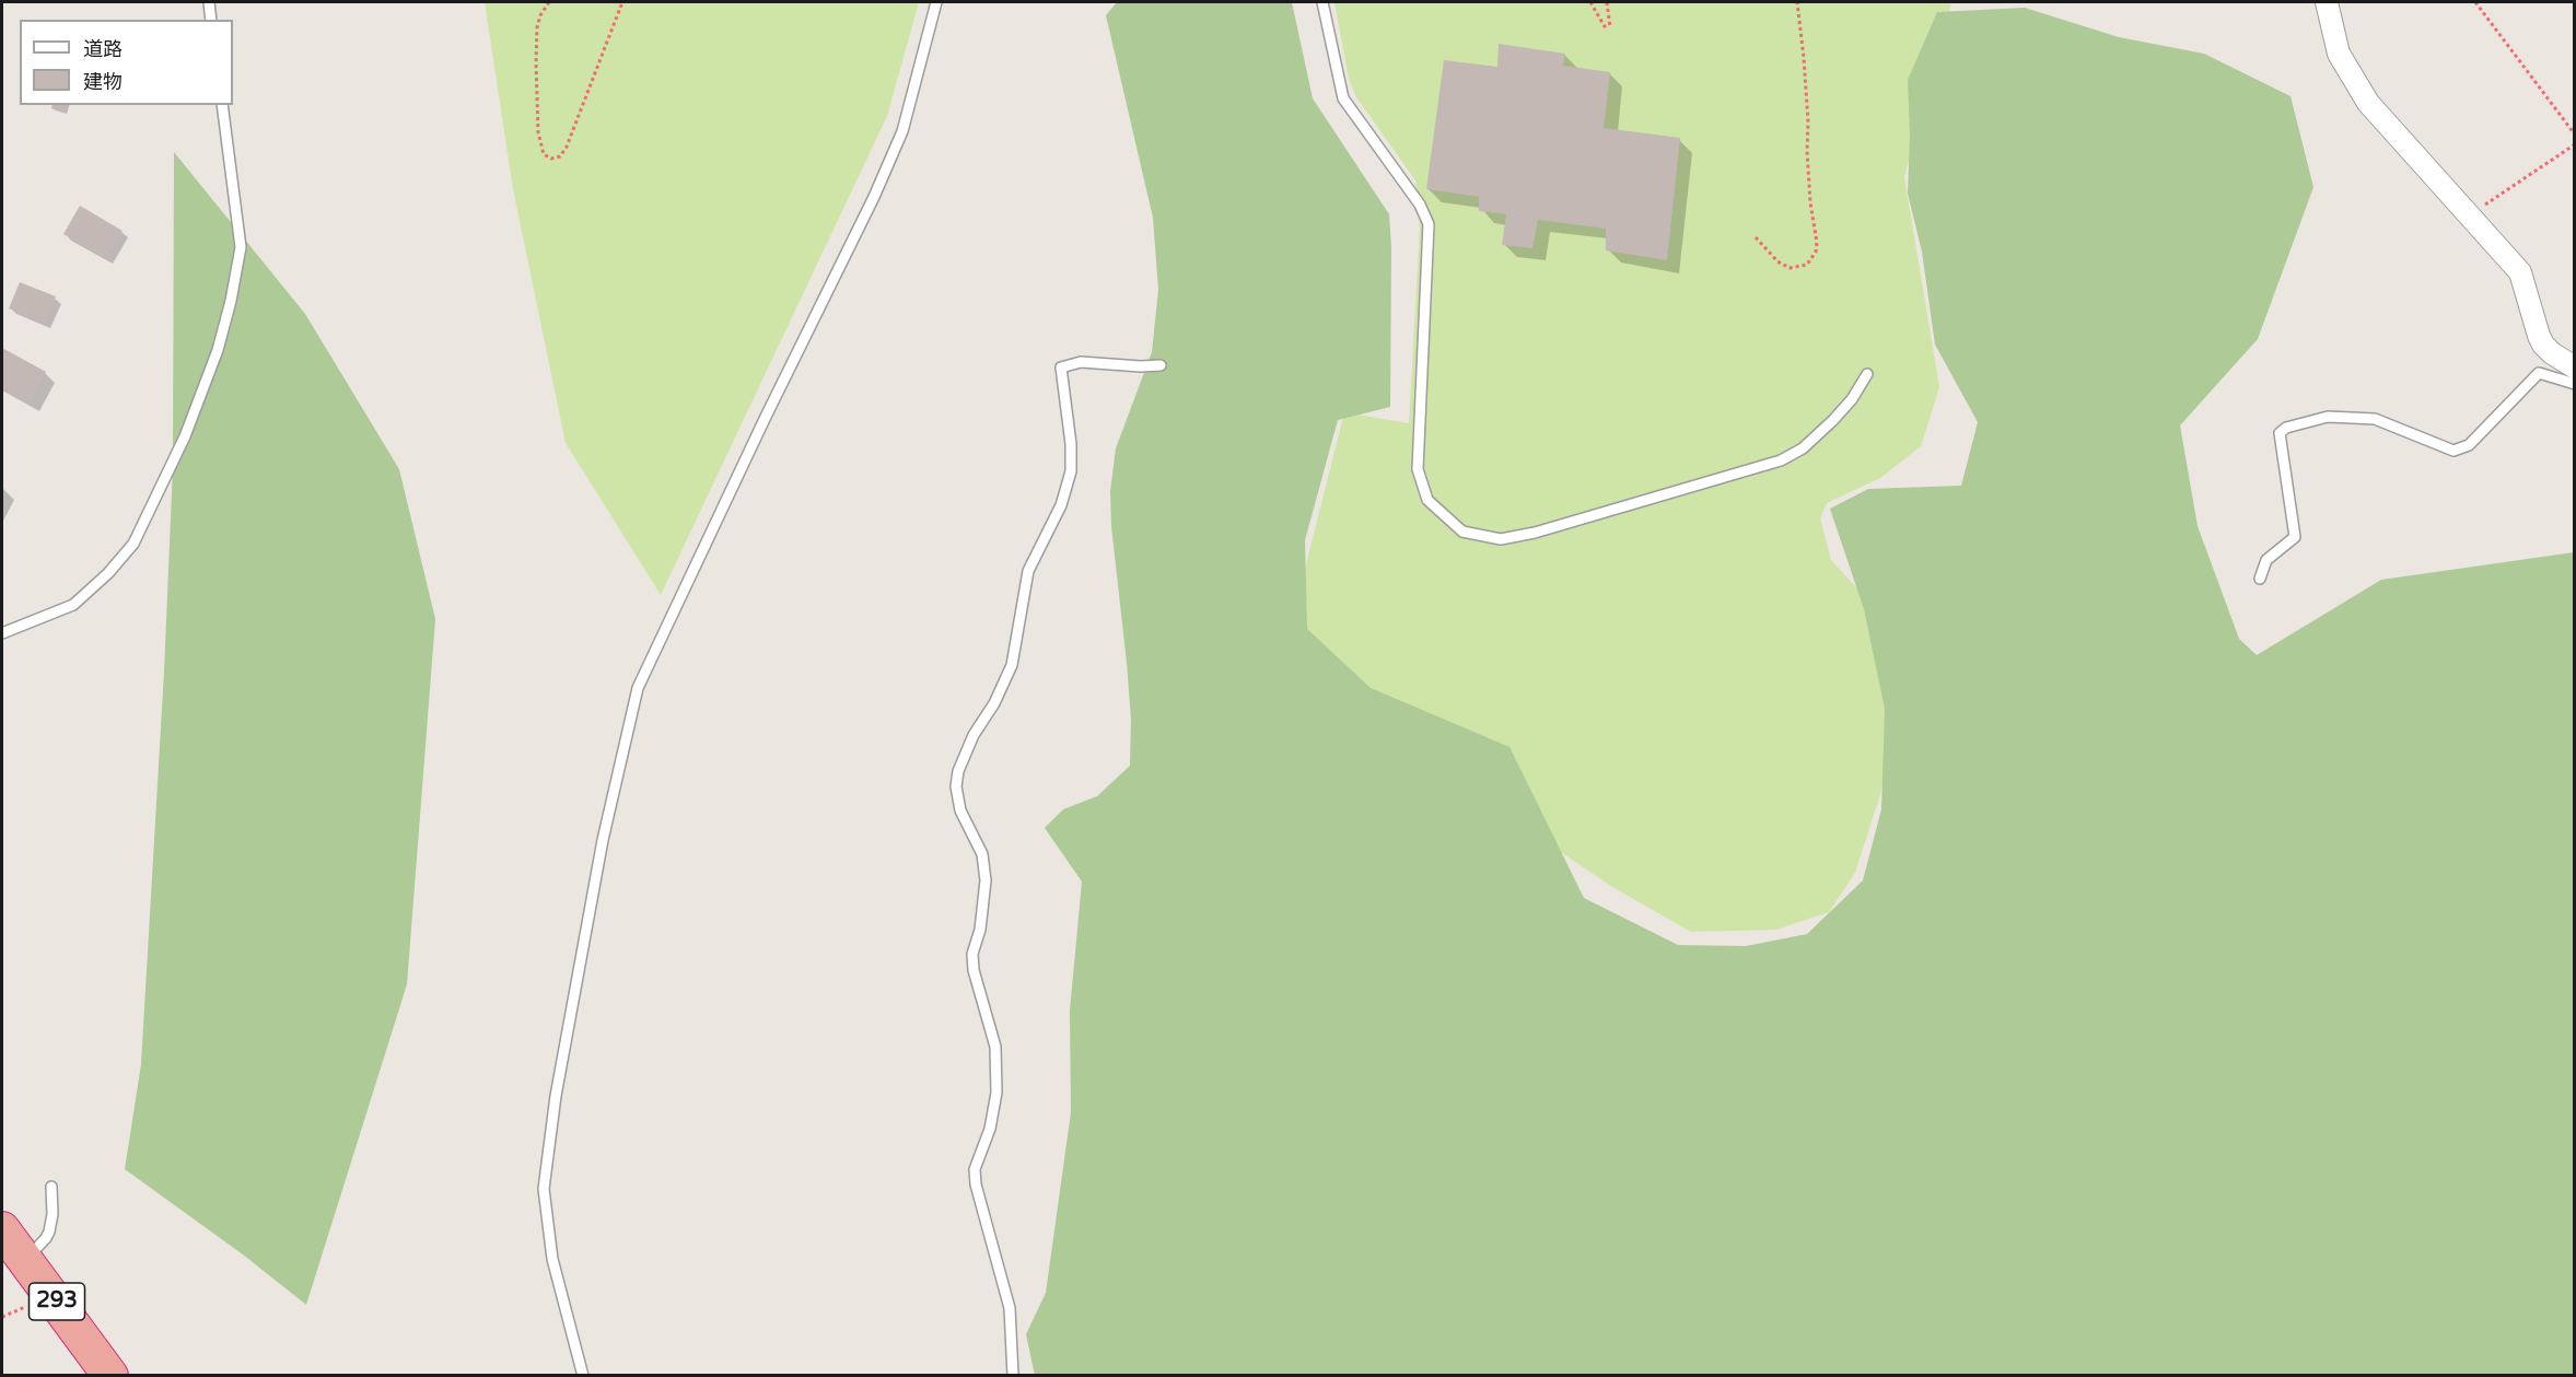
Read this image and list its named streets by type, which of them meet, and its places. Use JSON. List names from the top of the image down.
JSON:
{
  "streets": {
    "highway": ["293"]
  },
  "legend": ["道路", "建物"]
}
